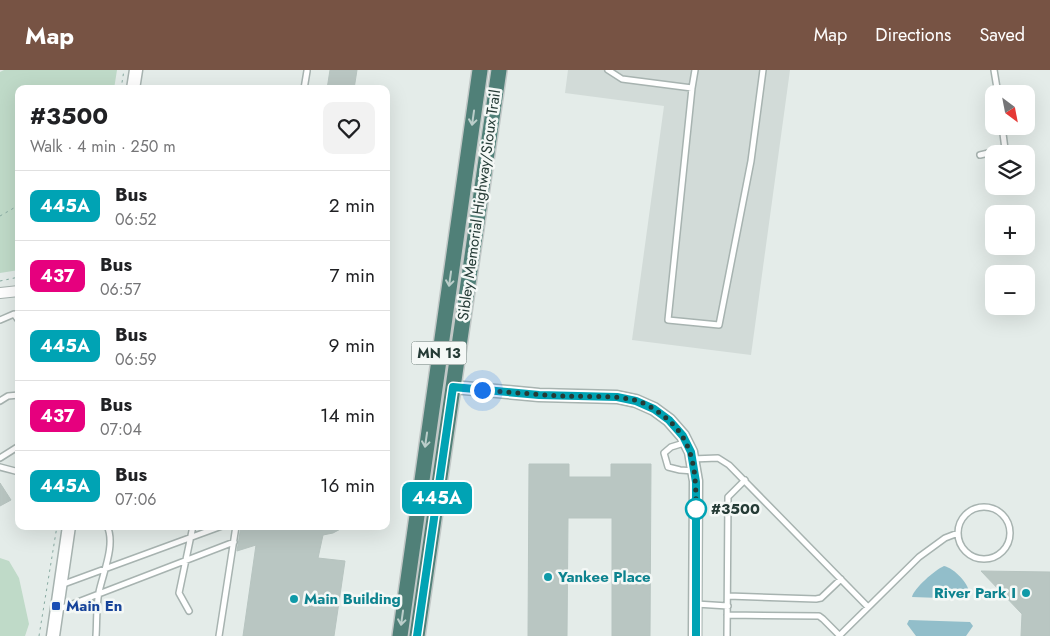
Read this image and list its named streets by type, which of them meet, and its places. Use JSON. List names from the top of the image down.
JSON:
{
  "streets": {
    "highway": ["Sibley Memorial Highway/Sioux Trail", "MN 13"]
  },
  "places": {
    "other": [
      "#3500",
      "Yankee Place",
      "River Park I",
      "Main Building"
    ],
    "transit": ["Main En"]
  },
  "lines": ["bus line 445A"],
  "north": "bottom right",
  "page": {
    "header": "Map",
    "nav": ["Map", "Directions", "Saved"],
    "on_map": "445A",
    "map_buttons": ["+", "−"],
    "heading": ["#3500", "Walk · 4 min · 250 m"],
    "list": [
      {
        "mark": "445A",
        "name": "Bus",
        "note": "06:52",
        "value": "2 min"
      },
      {
        "mark": "437",
        "name": "Bus",
        "note": "06:57",
        "value": "7 min"
      },
      {
        "mark": "445A",
        "name": "Bus",
        "note": "06:59",
        "value": "9 min"
      },
      {
        "mark": "437",
        "name": "Bus",
        "note": "07:04",
        "value": "14 min"
      },
      {
        "mark": "445A",
        "name": "Bus",
        "note": "07:06",
        "value": "16 min"
      }
    ]
  }
}
